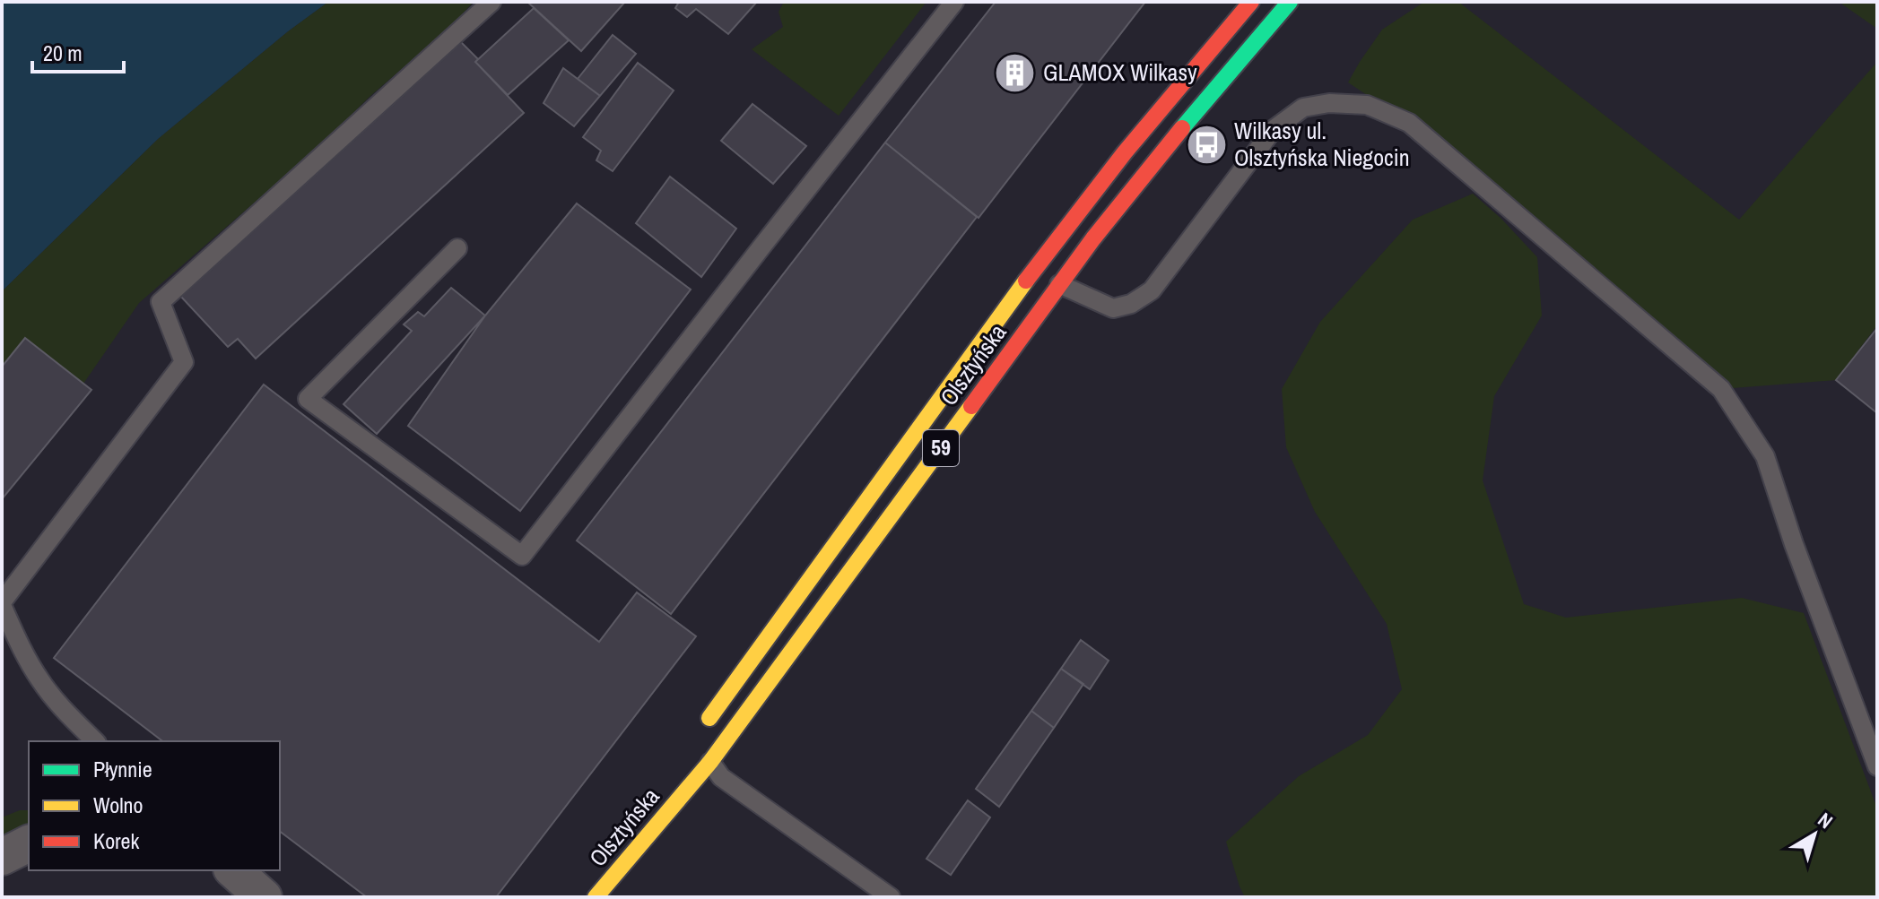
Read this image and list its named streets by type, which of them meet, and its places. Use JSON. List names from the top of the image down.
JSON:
{
  "streets": {
    "main road": ["Olsztyńska", "59"]
  },
  "places": {
    "building": ["GLAMOX Wilkasy"],
    "bus stop": ["Wilkasy ul. Olsztyńska Niegocin"]
  },
  "legend": ["Płynnie", "Wolno", "Korek"],
  "scale_bar": "20 m",
  "north": "top right"
}
